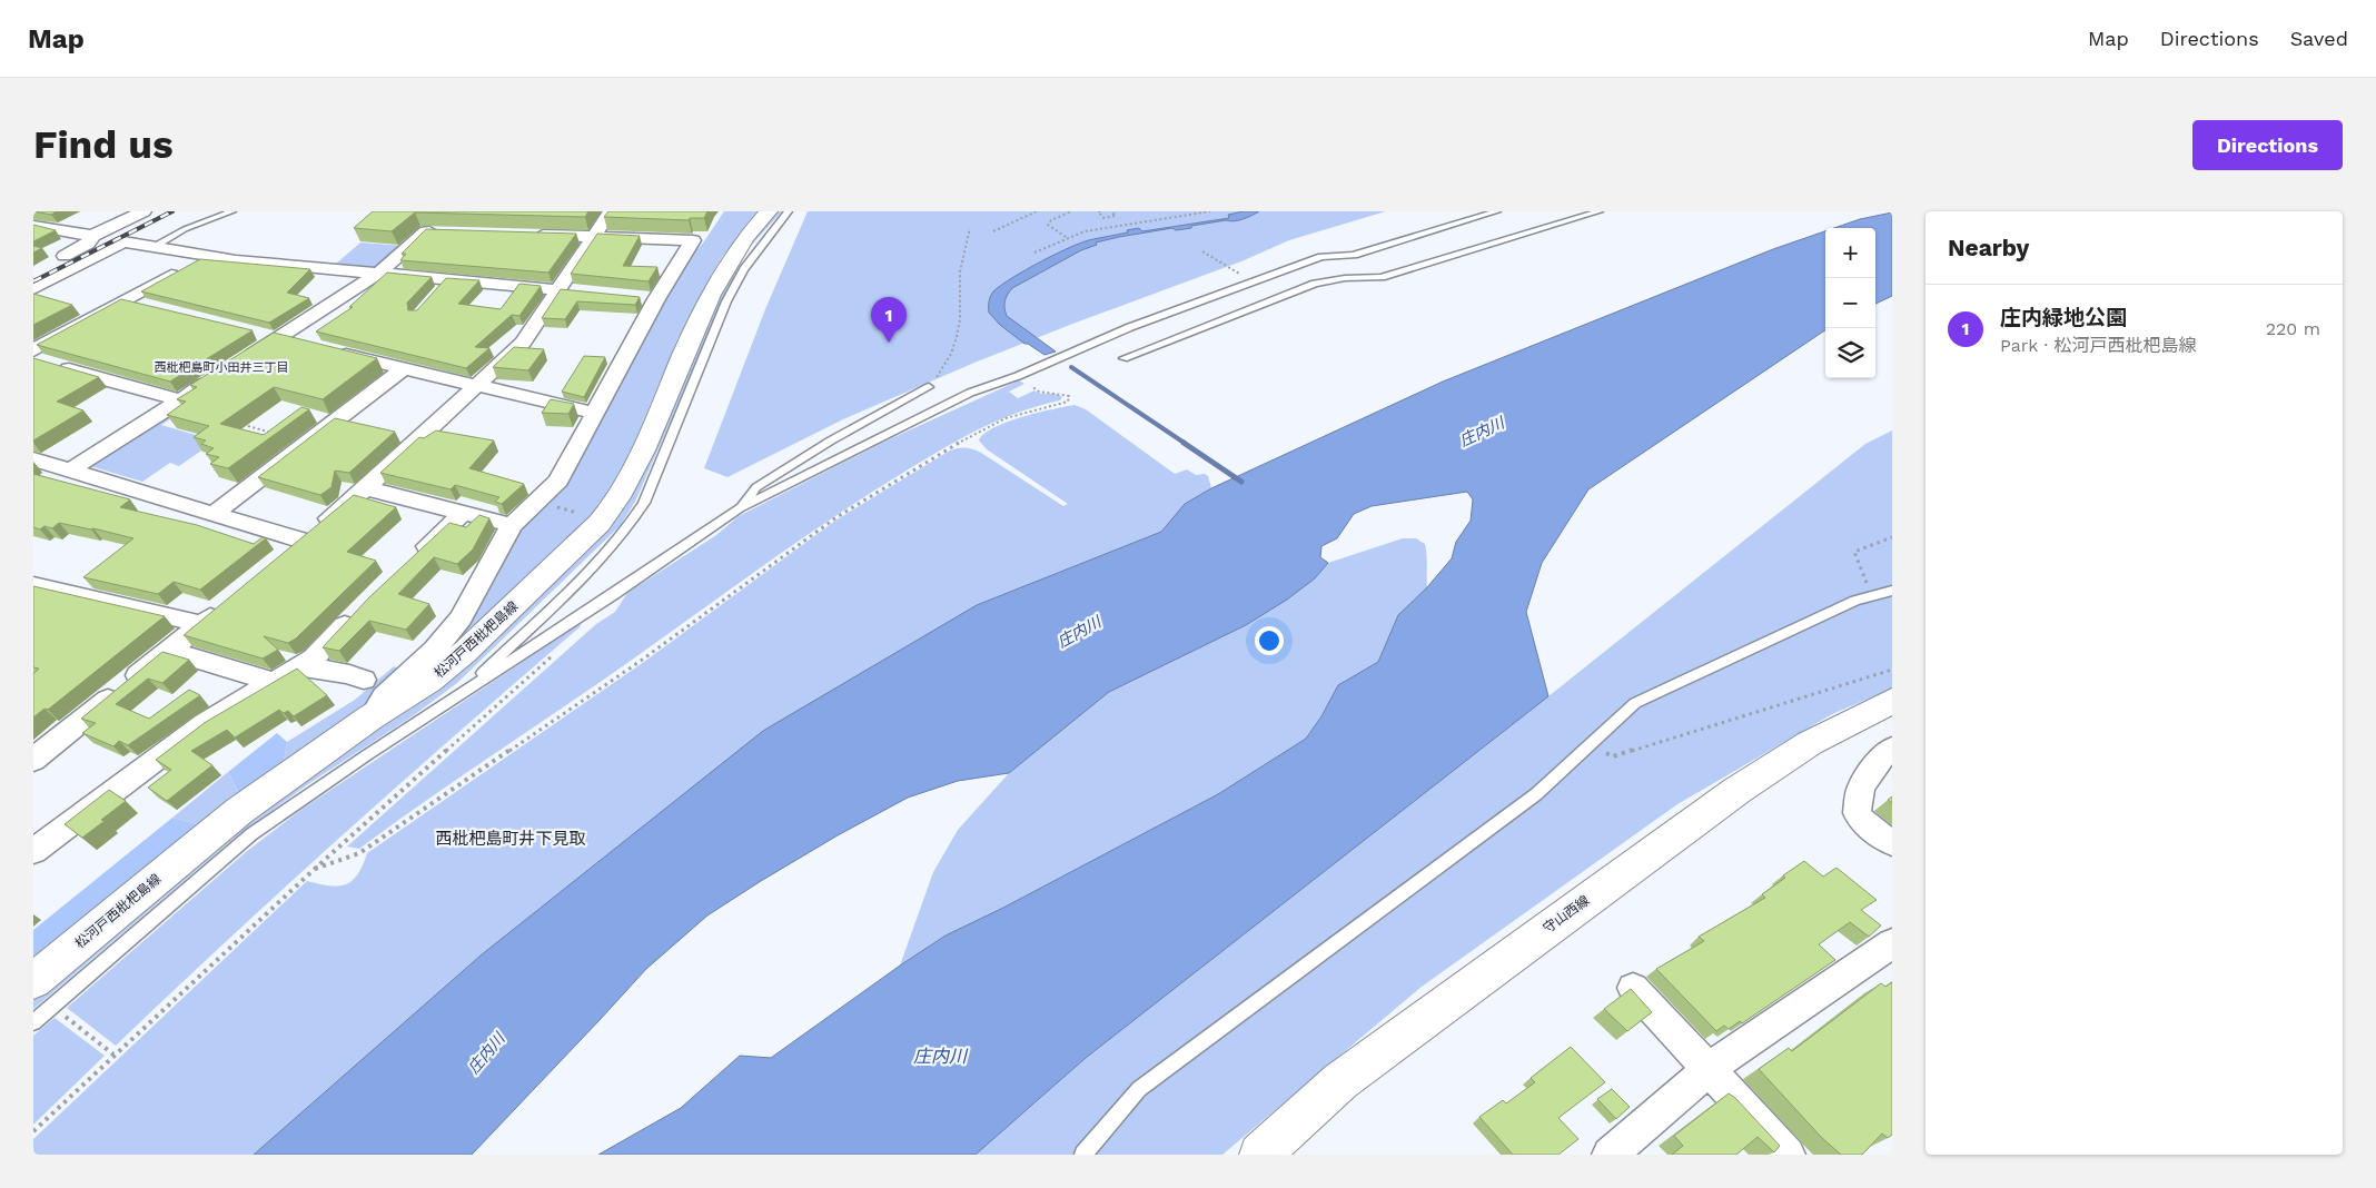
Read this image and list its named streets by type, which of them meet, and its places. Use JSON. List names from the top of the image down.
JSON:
{
  "streets": {
    "main road": ["松河戸西枇杷島線", "守山西線"]
  },
  "districts": ["西枇杷島町小田井三丁目", "西枇杷島町井下見取"],
  "water": ["庄内川"],
  "page": {
    "header": "Map",
    "nav": ["Map", "Directions", "Saved"],
    "buttons": "Directions",
    "title": "Find us",
    "heading": "Nearby",
    "map_buttons": ["+", "−"],
    "list": [
      {
        "mark": "1",
        "name": "庄内緑地公園",
        "note": "Park · 松河戸西枇杷島線",
        "value": "220 m"
      }
    ],
    "pins": "1"
  }
}
